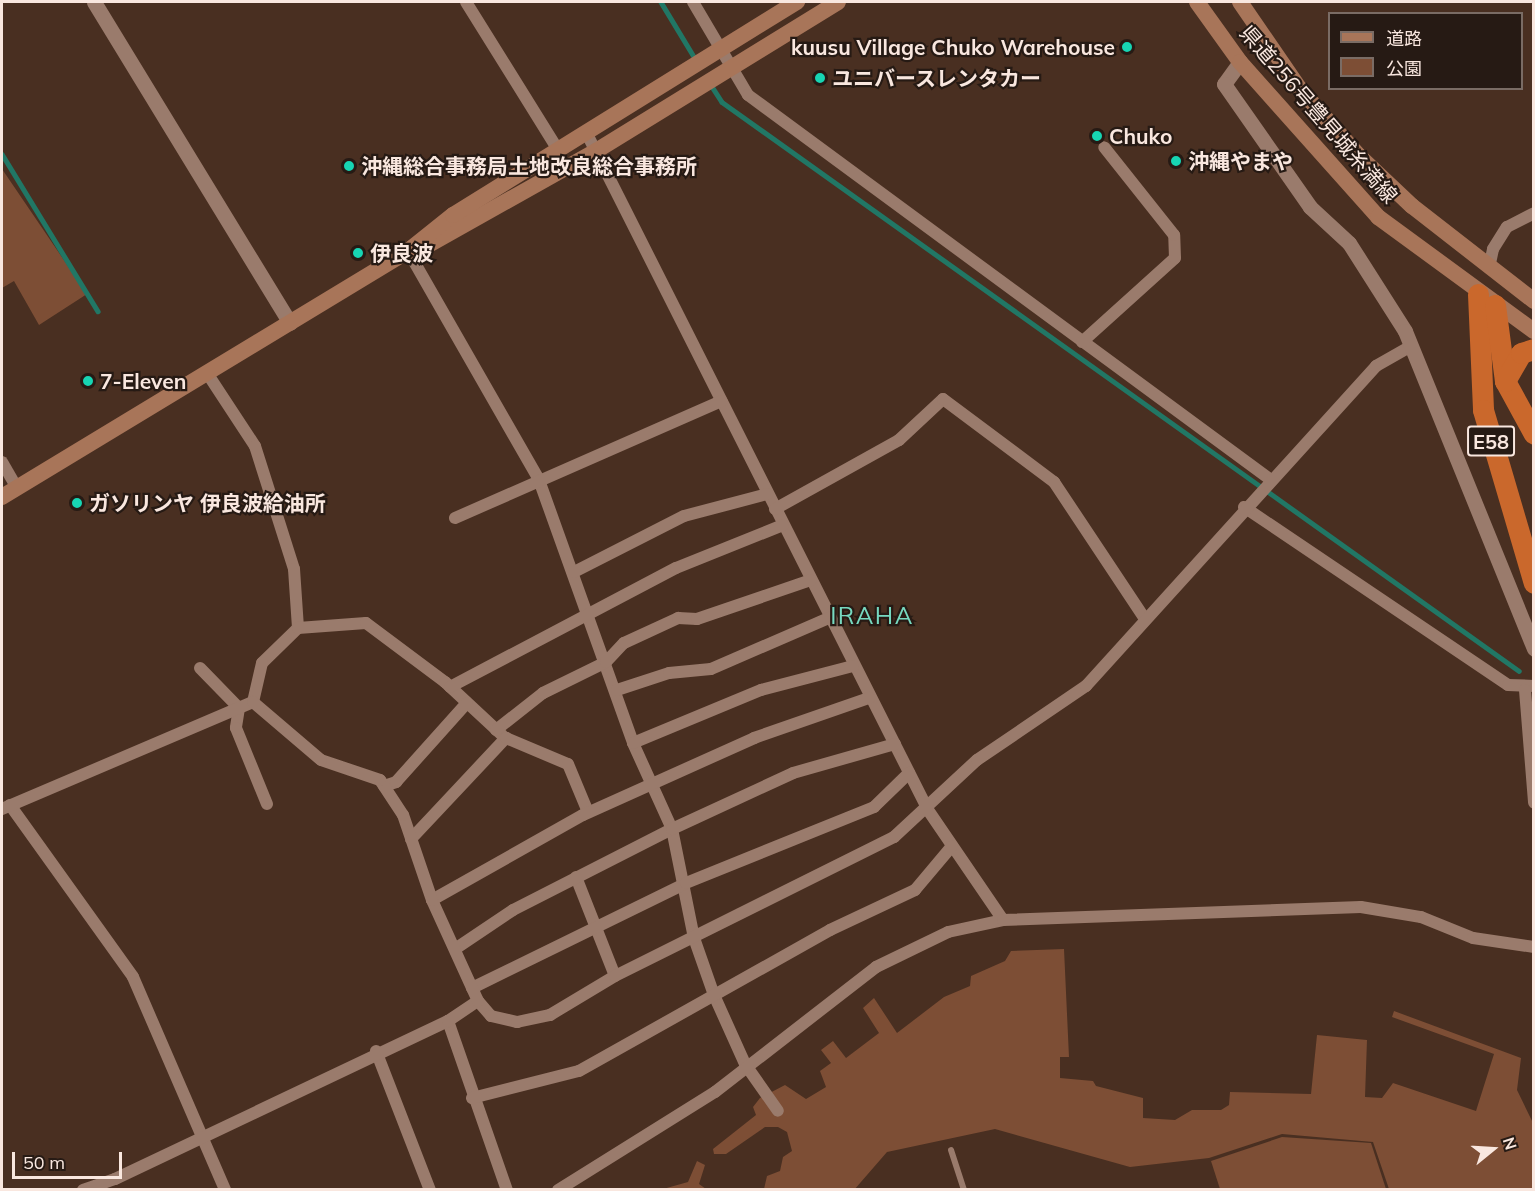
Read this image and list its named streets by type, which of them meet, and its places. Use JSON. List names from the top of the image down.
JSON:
{
  "streets": {
    "highway": ["E58"],
    "main road": ["県道256号豊見城糸満線"]
  },
  "crossings": [
    ["県道256号豊見城糸満線", "E58"]
  ],
  "districts": ["IRAHA"],
  "places": [
    "kuusu Village Chuko Warehouse",
    "ユニバースレンタカー",
    "Chuko",
    "沖縄やまや",
    "沖縄総合事務局土地改良総合事務所",
    "伊良波",
    "7-Eleven",
    "ガソリンヤ 伊良波給油所"
  ],
  "legend": ["道路", "公園"],
  "scale_bar": "50 m",
  "north": "right"
}
